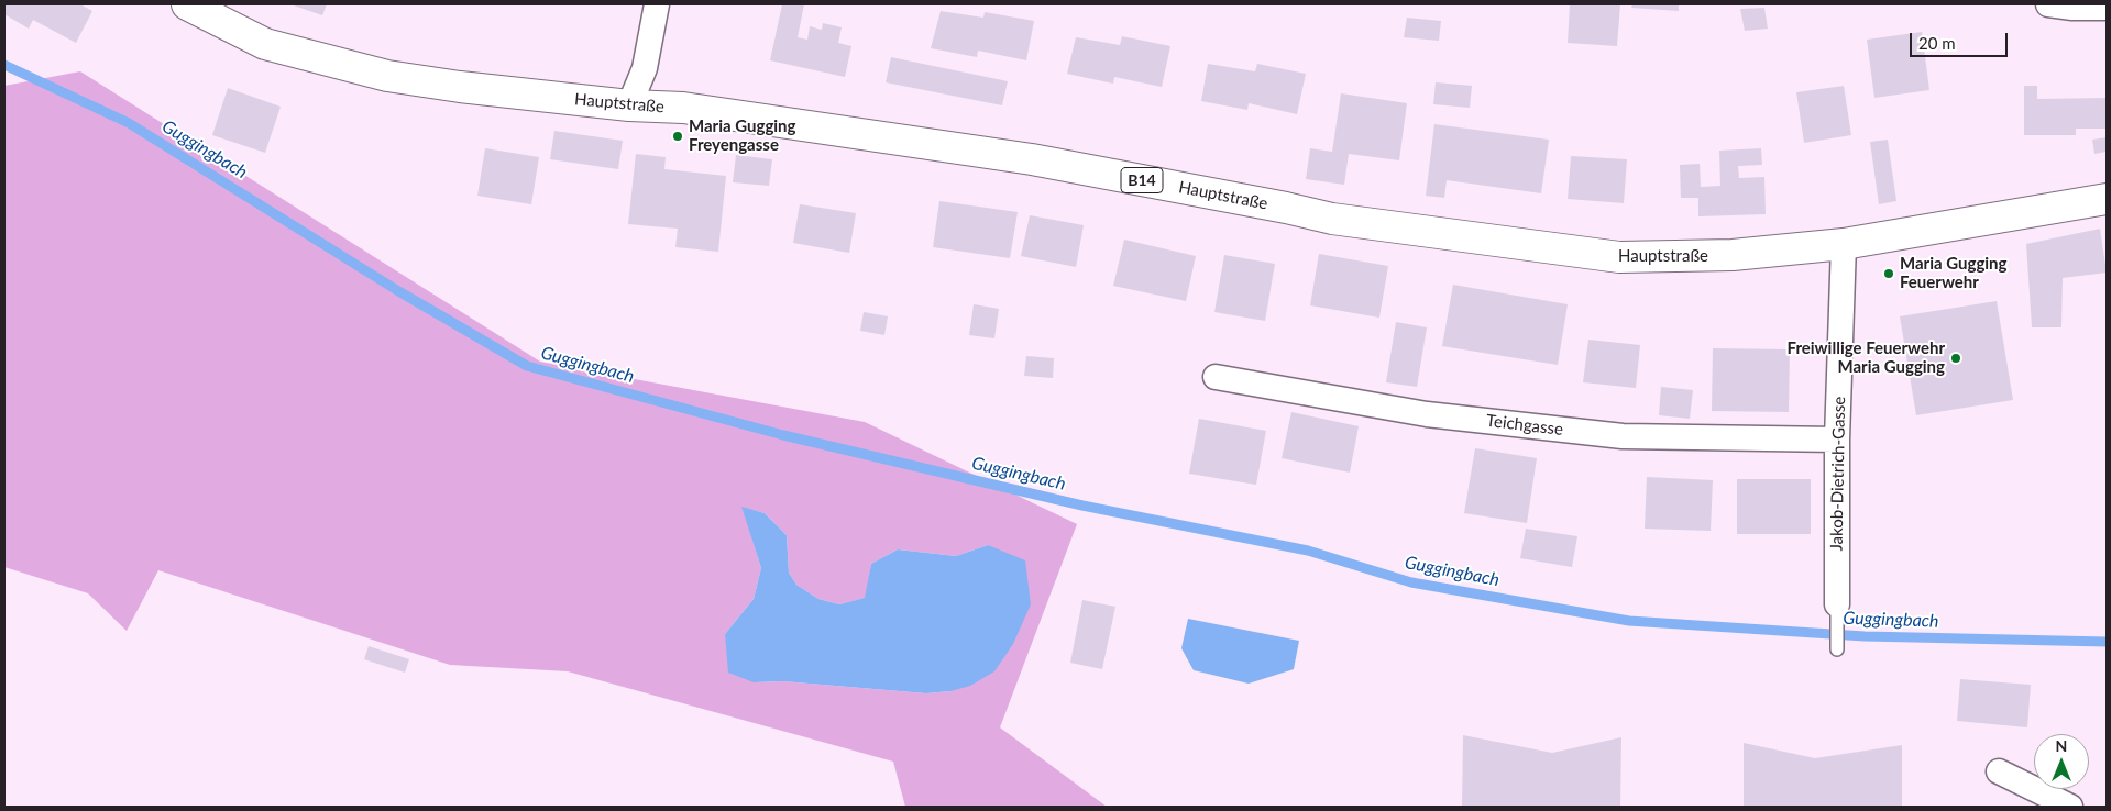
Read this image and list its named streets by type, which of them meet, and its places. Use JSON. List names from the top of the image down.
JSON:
{
  "streets": {
    "main road": ["Hauptstraße", "B14"],
    "street": ["Teichgasse", "Jakob-Dietrich-Gasse"]
  },
  "crossings": [
    ["Hauptstraße", "Jakob-Dietrich-Gasse"],
    ["Teichgasse", "Jakob-Dietrich-Gasse"]
  ],
  "water": ["Guggingbach"],
  "places": ["Maria Gugging Freyengasse", "Maria Gugging Feuerwehr", "Freiwillige Feuerwehr Maria Gugging"],
  "scale_bar": "20 m",
  "north": "top"
}
